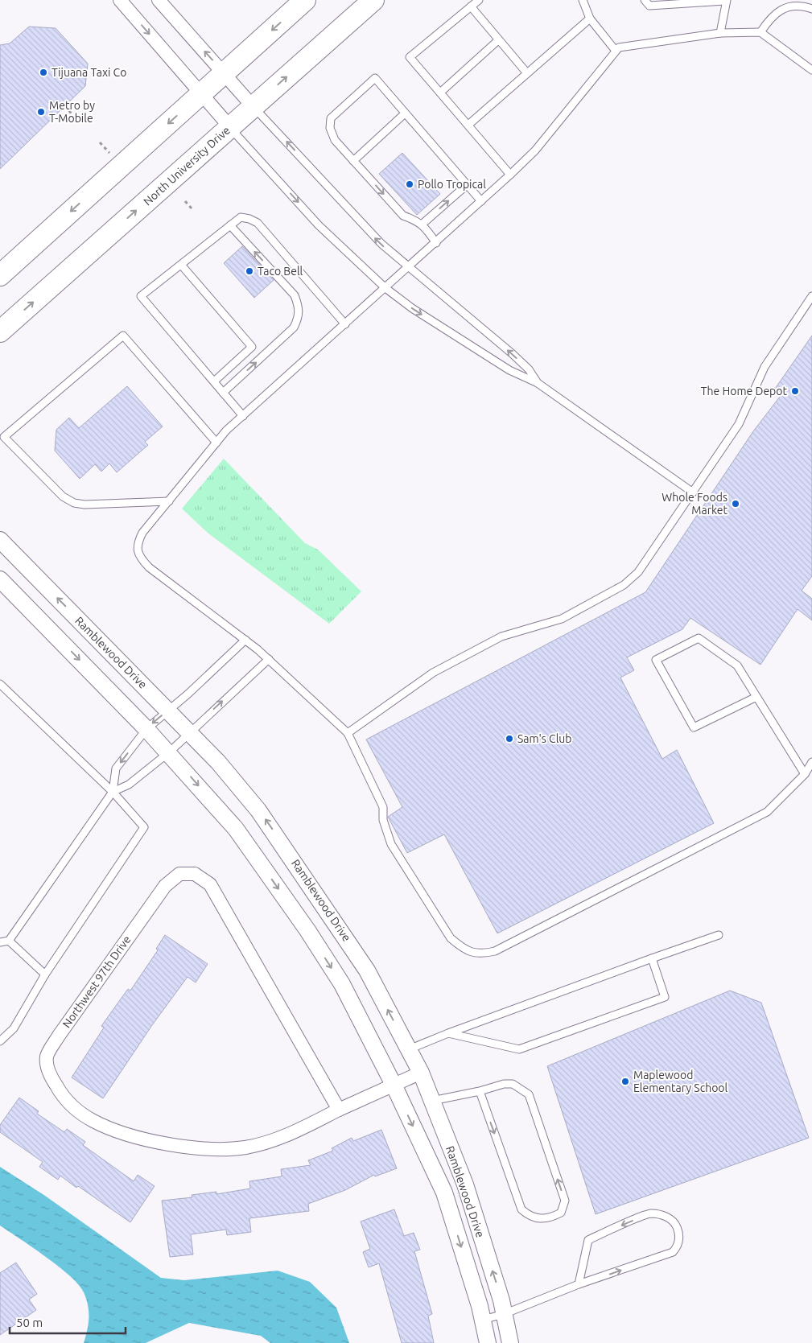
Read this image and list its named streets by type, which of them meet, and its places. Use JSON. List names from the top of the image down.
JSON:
{
  "streets": {
    "main road": ["North University Drive"],
    "street": ["Ramblewood Drive", "Northwest 97th Drive"]
  },
  "crossings": [
    ["Ramblewood Drive", "Northwest 97th Drive"]
  ],
  "places": [
    "Tijuana Taxi Co",
    "Metro by T-Mobile",
    "Pollo Tropical",
    "Taco Bell",
    "The Home Depot",
    "Whole Foods Market",
    "Sam's Club",
    "Maplewood Elementary School"
  ],
  "scale_bar": "50 m"
}
